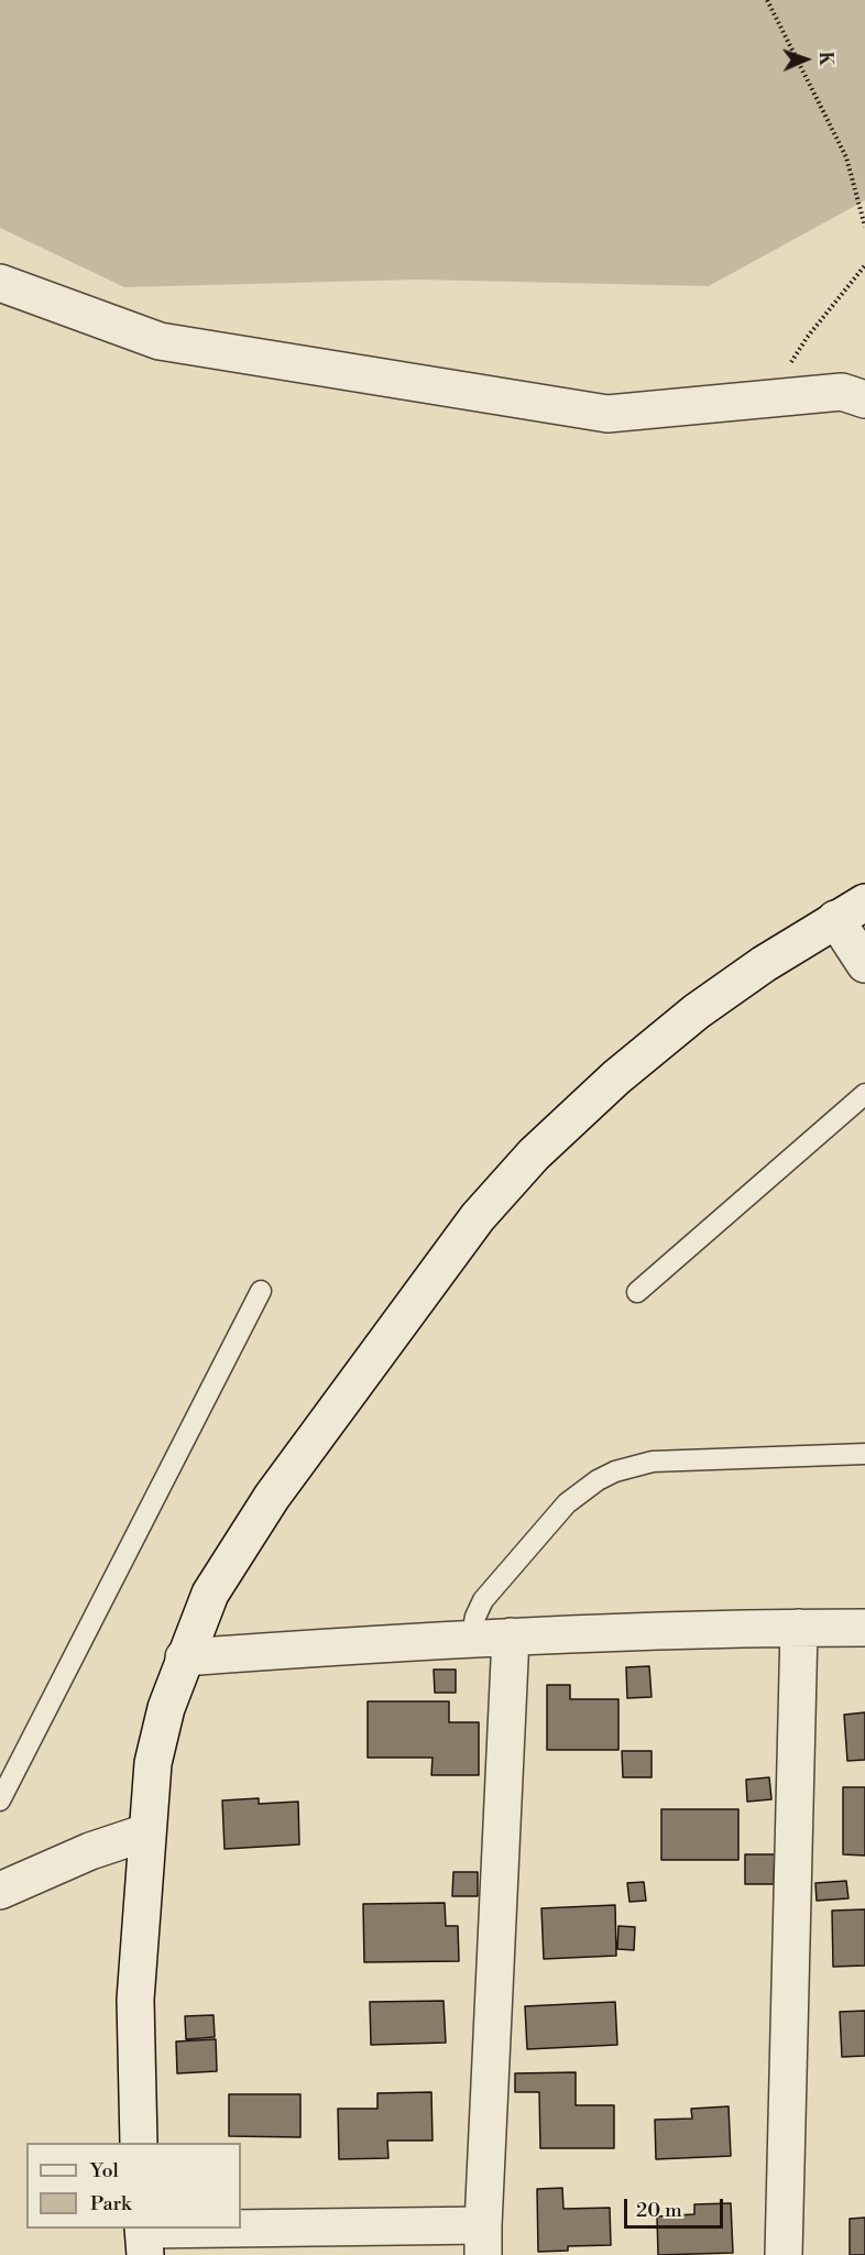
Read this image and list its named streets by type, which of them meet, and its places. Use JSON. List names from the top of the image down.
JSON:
{
  "legend": ["Yol", "Park"],
  "scale_bar": "20 m",
  "north": "right"
}
